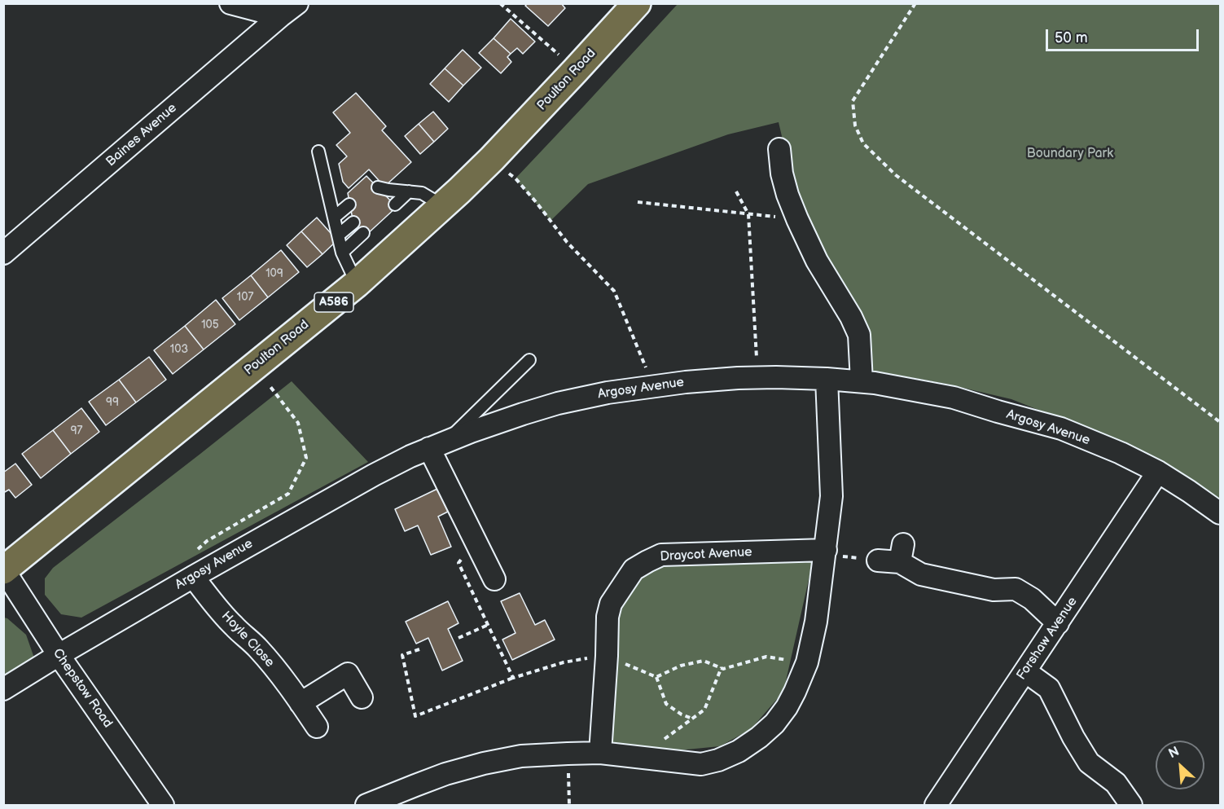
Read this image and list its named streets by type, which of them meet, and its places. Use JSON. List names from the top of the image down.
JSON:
{
  "streets": {
    "main road": ["Poulton Road", "A586"],
    "street": [
      "Baines Avenue",
      "Argosy Avenue",
      "Draycot Avenue",
      "Forshaw Avenue",
      "Hoyle Close",
      "Chepstow Road"
    ]
  },
  "crossings": [
    ["Poulton Road", "Chepstow Road"],
    ["Argosy Avenue", "Forshaw Avenue"],
    ["Argosy Avenue", "Hoyle Close"],
    ["Argosy Avenue", "Chepstow Road"]
  ],
  "parks": ["Boundary Park"],
  "house_numbers": [
    "109",
    "107",
    "105",
    "103",
    "99",
    "97"
  ],
  "scale_bar": "50 m",
  "north": "top left"
}
